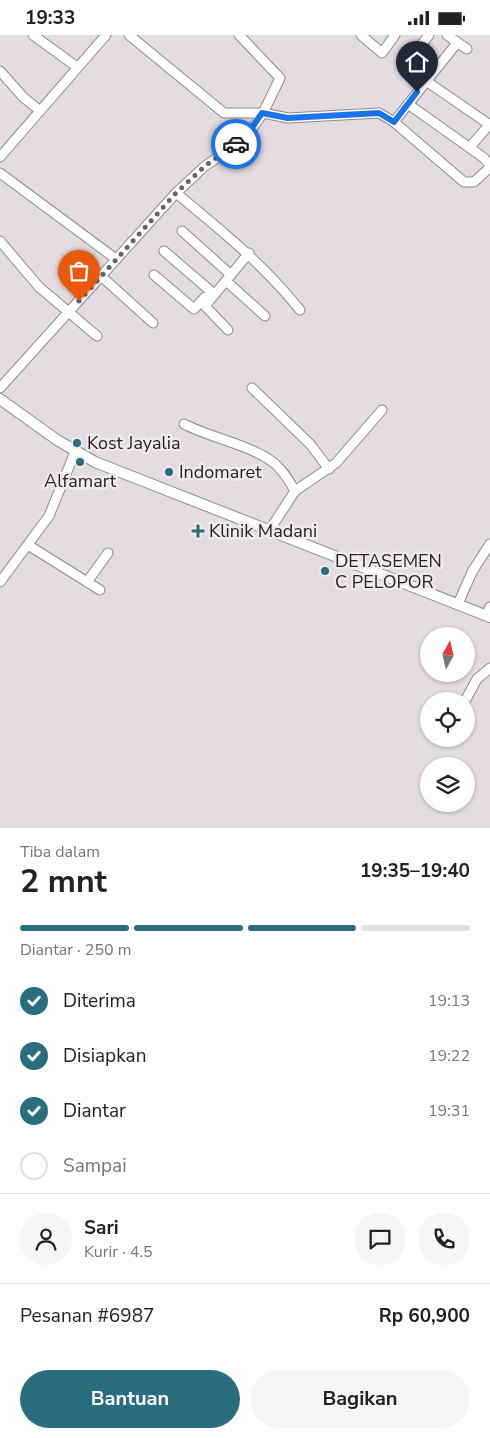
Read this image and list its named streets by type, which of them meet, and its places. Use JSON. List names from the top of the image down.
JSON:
{
  "places": {
    "other": [
      "Kost Jayalia",
      "Alfamart",
      "Indomaret",
      "DETASEMEN C PELOPOR"
    ],
    "health": ["Klinik Madani"]
  },
  "north": "top",
  "page": {
    "status": "19:33",
    "heading": ["2 mnt", "Tiba dalam", "19:35–19:40"],
    "panel": [
      "Sari",
      "Kurir · 4.5",
      "Pesanan #6987",
      "Rp 60,900"
    ],
    "bar": "Diantar · 250 m",
    "list": [
      ["Diterima", "19:13"],
      ["Disiapkan", "19:22"],
      ["Diantar", "19:31"],
      "Sampai"
    ],
    "buttons": ["Bantuan", "Bagikan"]
  }
}
